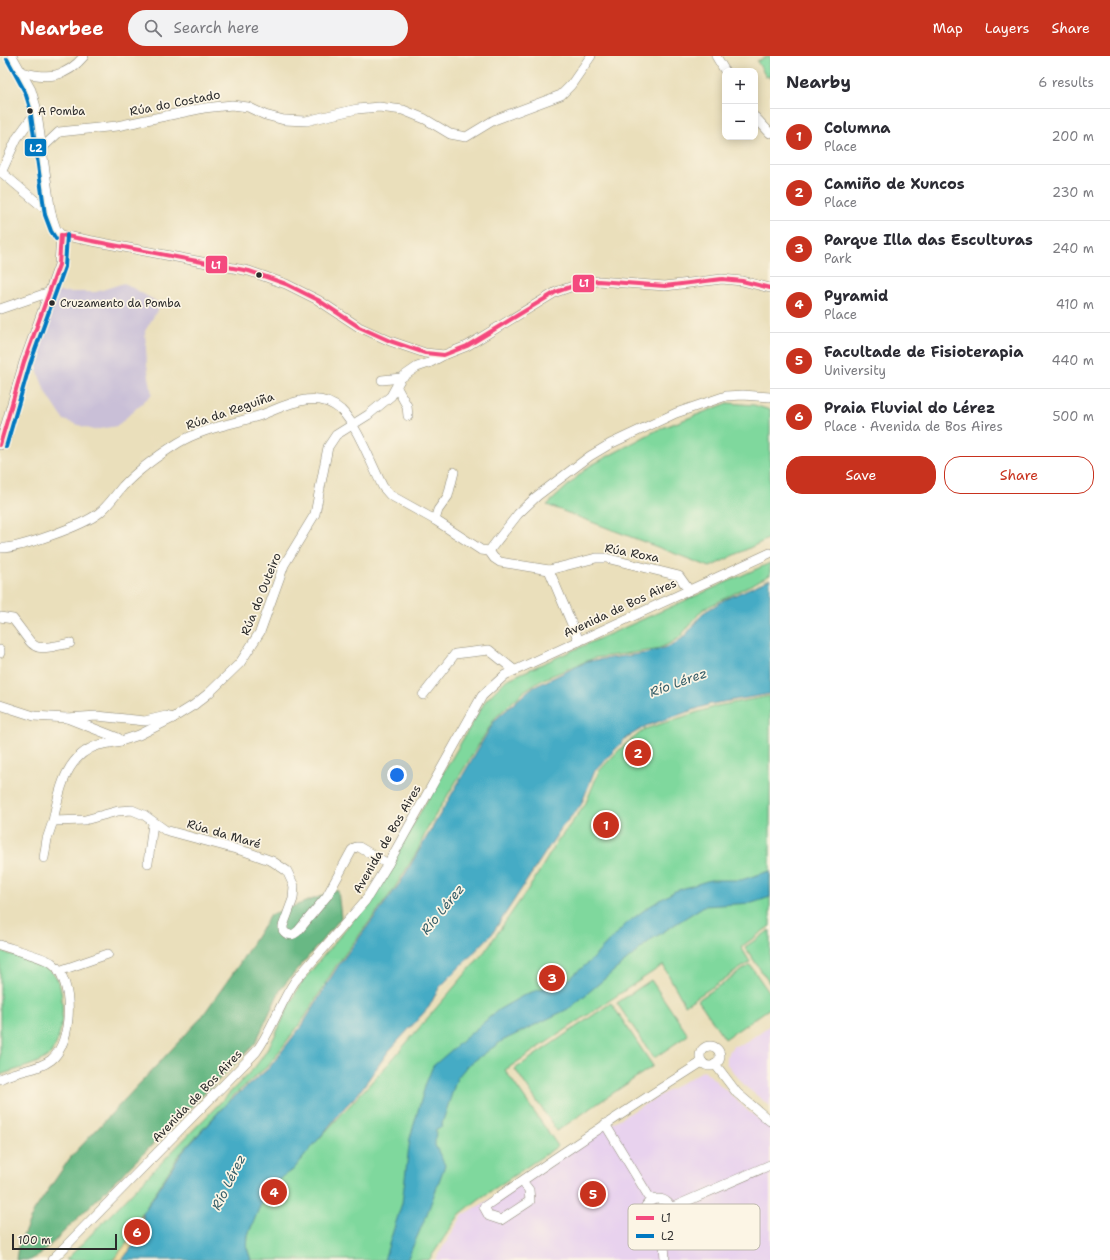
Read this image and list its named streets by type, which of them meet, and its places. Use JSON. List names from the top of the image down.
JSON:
{
  "streets": {
    "street": [
      "Rúa do Costado",
      "Rúa da Reguiña",
      "Rúa Roxa",
      "Rúa do Outeiro",
      "Avenida de Bos Aires",
      "Rúa da Maré"
    ]
  },
  "crossings": [
    ["Rúa da Reguiña", "Rúa Roxa"],
    ["Rúa Roxa", "Rúa do Outeiro"],
    ["Rúa Roxa", "Avenida de Bos Aires"],
    ["Avenida de Bos Aires", "Rúa da Maré"]
  ],
  "water": ["Río Lérez"],
  "places": ["A Pomba", "Cruzamento da Pomba"],
  "lines": ["transit line L2", "transit line L1"],
  "legend": ["L1", "L2"],
  "scale_bar": "100 m",
  "page": {
    "header": "Nearbee",
    "search": "Search here",
    "nav": ["Map", "Layers", "Share"],
    "heading": ["Nearby", "6 results"],
    "map_buttons": ["+", "−"],
    "list": [
      {
        "mark": "1",
        "name": "Columna",
        "note": "Place",
        "value": "200 m"
      },
      {
        "mark": "2",
        "name": "Camiño de Xuncos",
        "note": "Place",
        "value": "230 m"
      },
      {
        "mark": "3",
        "name": "Parque Illa das Esculturas",
        "note": "Park",
        "value": "240 m"
      },
      {
        "mark": "4",
        "name": "Pyramid",
        "note": "Place",
        "value": "410 m"
      },
      {
        "mark": "5",
        "name": "Facultade de Fisioterapia",
        "note": "University",
        "value": "440 m"
      },
      {
        "mark": "6",
        "name": "Praia Fluvial do Lérez",
        "note": "Place · Avenida de Bos Aires",
        "value": "500 m"
      }
    ],
    "buttons": ["Save", "Share"],
    "pins": [
      "2",
      "1",
      "3",
      "4",
      "5",
      "6"
    ],
    "scale": "100 m"
  }
}
